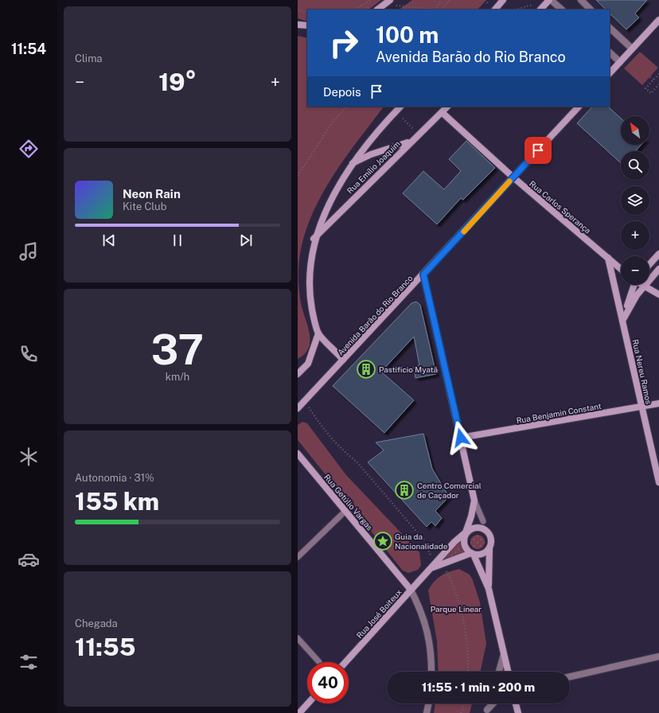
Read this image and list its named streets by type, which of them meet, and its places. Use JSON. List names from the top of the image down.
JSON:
{
  "streets": {
    "main road": [
      "Rua Emílio Joaquim",
      "Rua Carlos Sperança",
      "Avenida Barão do Rio Branco",
      "Rua Nereu Ramos",
      "Rua Benjamin Constant",
      "Rua Getúlio Vargas",
      "Rua José Boiteux"
    ]
  },
  "crossings": [
    ["Rua Emílio Joaquim", "Rua Carlos Sperança"],
    ["Rua Carlos Sperança", "Avenida Barão do Rio Branco"],
    ["Rua Nereu Ramos", "Rua Benjamin Constant"],
    ["Rua Getúlio Vargas", "Rua José Boiteux"]
  ],
  "parks": ["Parque Linear"],
  "places": {
    "building": ["Pastificio Myatã", "Centro Comercial de Caçador"],
    "place": ["Guia da Nacionalidade"]
  },
  "north": "top left",
  "page": {
    "tabs": "11:54",
    "tile": [
      "Clima",
      ["37", "km/h"],
      ["Autonomia · 31%", "155 km"],
      ["Chegada", "11:55"]
    ],
    "turn": ["100 m", "Avenida Barão do Rio Branco"],
    "heat": ["−", "19°", "+"],
    "then": "Depois",
    "map_buttons": ["+", "−"],
    "song": ["Neon Rain", "Kite Club"],
    "limit": "40",
    "trip": "11:55 · 1 min · 200 m"
  }
}
